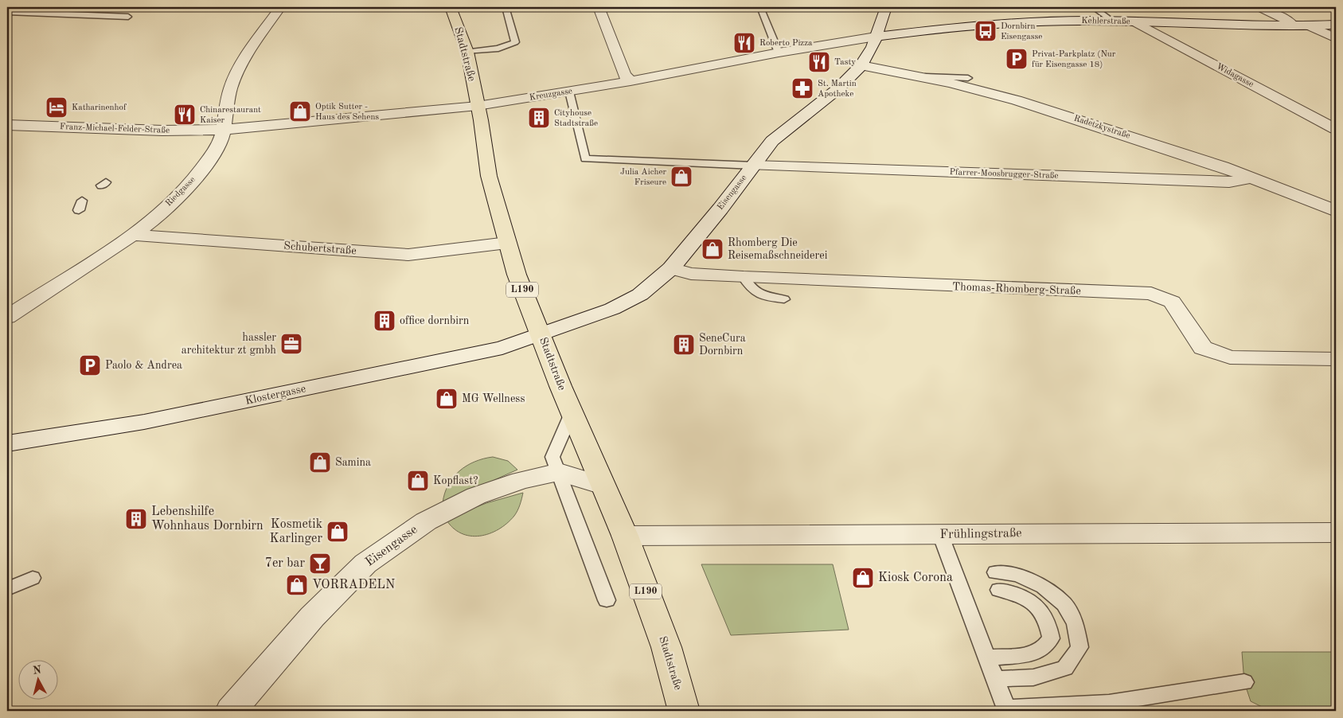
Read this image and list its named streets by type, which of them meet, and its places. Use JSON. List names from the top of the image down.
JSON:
{
  "streets": {
    "main road": ["Stadtstraße", "L190"],
    "street": [
      "Kehlerstraße",
      "Widagasse",
      "Kreuzgasse",
      "Radetzkystraße",
      "Franz-Michael-Felder-Straße",
      "Pfarrer-Moosbrugger-Straße",
      "Riedgasse",
      "Eisengasse",
      "Schubertstraße",
      "Thomas-Rhomberg-Straße",
      "Klostergasse",
      "Frühlingstraße"
    ]
  },
  "crossings": [
    ["Kehlerstraße", "Widagasse"],
    ["Kehlerstraße", "Kreuzgasse"],
    ["Kehlerstraße", "Eisengasse"],
    ["Stadtstraße", "Kreuzgasse"],
    ["Stadtstraße", "Eisengasse"],
    ["Stadtstraße", "Schubertstraße"],
    ["Stadtstraße", "Klostergasse"],
    ["Stadtstraße", "Frühlingstraße"],
    ["Kreuzgasse", "Franz-Michael-Felder-Straße"],
    ["Kreuzgasse", "Riedgasse"],
    ["Kreuzgasse", "Eisengasse"],
    ["Radetzkystraße", "Pfarrer-Moosbrugger-Straße"],
    ["Radetzkystraße", "Eisengasse"],
    ["Franz-Michael-Felder-Straße", "Riedgasse"],
    ["Pfarrer-Moosbrugger-Straße", "Eisengasse"],
    ["Riedgasse", "Schubertstraße"],
    ["Eisengasse", "Thomas-Rhomberg-Straße"],
    ["Eisengasse", "Klostergasse"]
  ],
  "places": {
    "bus stop": ["Dornbirn Eisengasse"],
    "restaurant": ["Roberto Pizza", "Tasty", "Chinarestaurant Kaiser"],
    "parking": ["Privat-Parkplatz (Nur für Eisengasse 18)", "Paolo & Andrea"],
    "pharmacy": ["St. Martin Apotheke"],
    "hotel": ["Katharinenhof"],
    "shop": [
      "Optik Sutter - Haus des Sehens",
      "Julia Aicher Friseure",
      "Rhomberg Die Reisemaßschneiderei",
      "MG Wellness",
      "Samina",
      "Kopflast?",
      "Kosmetik Karlinger",
      "Kiosk Corona",
      "VORRADELN"
    ],
    "building": [
      "Cityhouse Stadtstraße",
      "office dornbirn",
      "SeneCura Dornbirn",
      "Lebenshilfe Wohnhaus Dornbirn"
    ],
    "office": ["hassler architektur zt gmbh"],
    "bar": ["7er bar"]
  },
  "north": "top"
}
